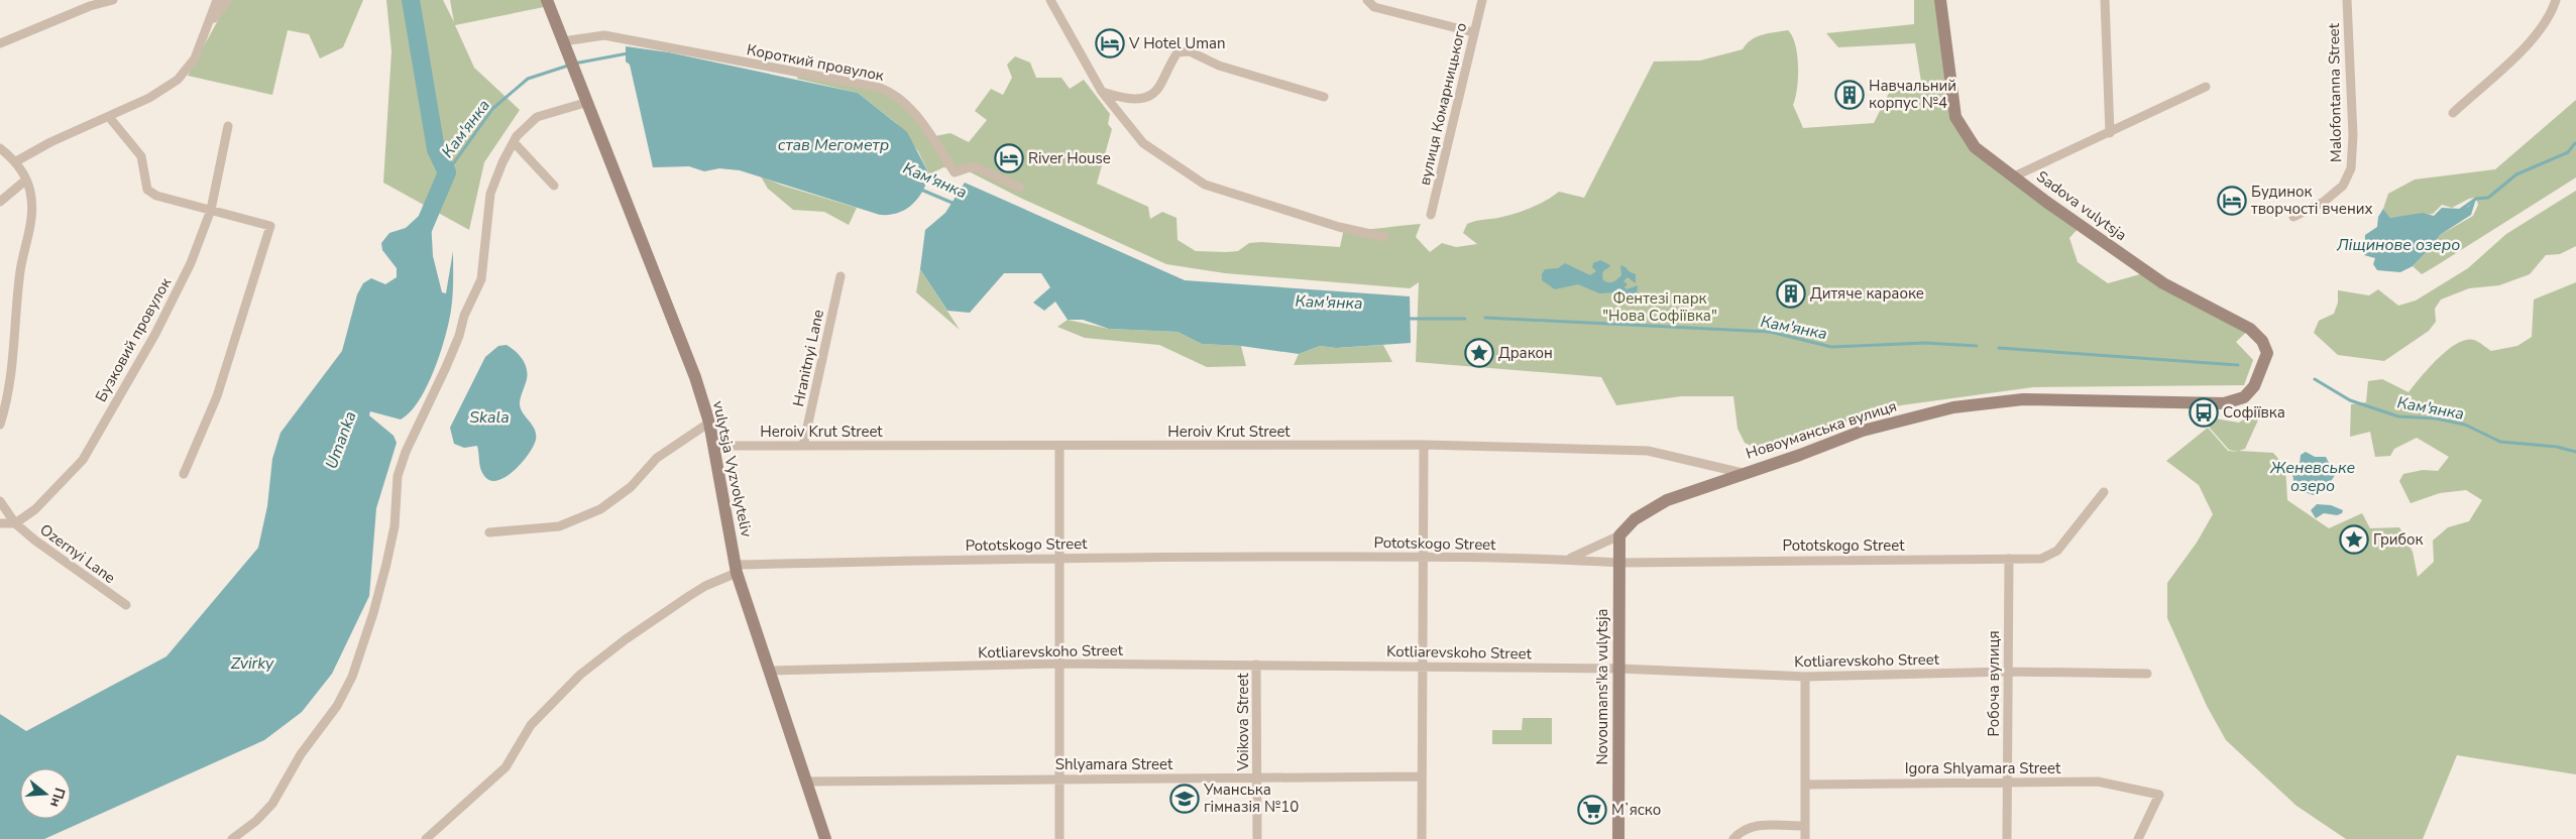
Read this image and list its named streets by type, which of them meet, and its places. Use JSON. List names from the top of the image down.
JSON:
{
  "streets": {
    "street": [
      "Короткий провулок",
      "Malofontanna Street",
      "вулиця Комарницького",
      "Sadova vulytsja",
      "Бузковий провулок",
      "Hranitnyi Lane",
      "Новоуманська вулиця",
      "Heroiv Krut Street",
      "vulytsja Vyzvolyteliv",
      "Pototskogo Street",
      "Ozernyi Lane",
      "Kotliarevskoho Street",
      "Робоча вулиця",
      "Novoumans'ka vulytsja",
      "Voikova Street",
      "Shlyamara Street",
      "Igora Shlyamara Street"
    ]
  },
  "crossings": [
    ["Короткий провулок", "vulytsja Vyzvolyteliv"],
    ["Sadova vulytsja", "Новоуманська вулиця"],
    ["Бузковий провулок", "Ozernyi Lane"],
    ["Hranitnyi Lane", "Heroiv Krut Street"],
    ["Новоуманська вулиця", "Heroiv Krut Street"],
    ["Новоуманська вулиця", "Novoumans'ka vulytsja"],
    ["Heroiv Krut Street", "vulytsja Vyzvolyteliv"],
    ["vulytsja Vyzvolyteliv", "Pototskogo Street"],
    ["vulytsja Vyzvolyteliv", "Kotliarevskoho Street"],
    ["vulytsja Vyzvolyteliv", "Shlyamara Street"],
    ["Pototskogo Street", "Робоча вулиця"],
    ["Pototskogo Street", "Novoumans'ka vulytsja"],
    ["Kotliarevskoho Street", "Робоча вулиця"],
    ["Kotliarevskoho Street", "Novoumans'ka vulytsja"],
    ["Kotliarevskoho Street", "Voikova Street"],
    ["Робоча вулиця", "Igora Shlyamara Street"],
    ["Voikova Street", "Shlyamara Street"]
  ],
  "water": [
    "Кам'янка",
    "став Мегометр",
    "Ліщинове озеро",
    "Skala",
    "Umanka",
    "Женевське озеро",
    "Zvirky"
  ],
  "parks": ["Фентезі парк \"Нова Софіївка\""],
  "places": {
    "hotel": ["V Hotel Uman", "River House", "Будинок творчості вчених"],
    "building": ["Навчальний корпус №4", "Дитяче караоке"],
    "place": ["Дракон", "Грибок"],
    "bus stop": ["Софіївка"],
    "school or university": ["Уманська гімназія №10"],
    "supermarket": ["Мʼяско"]
  },
  "north": "right"
}
